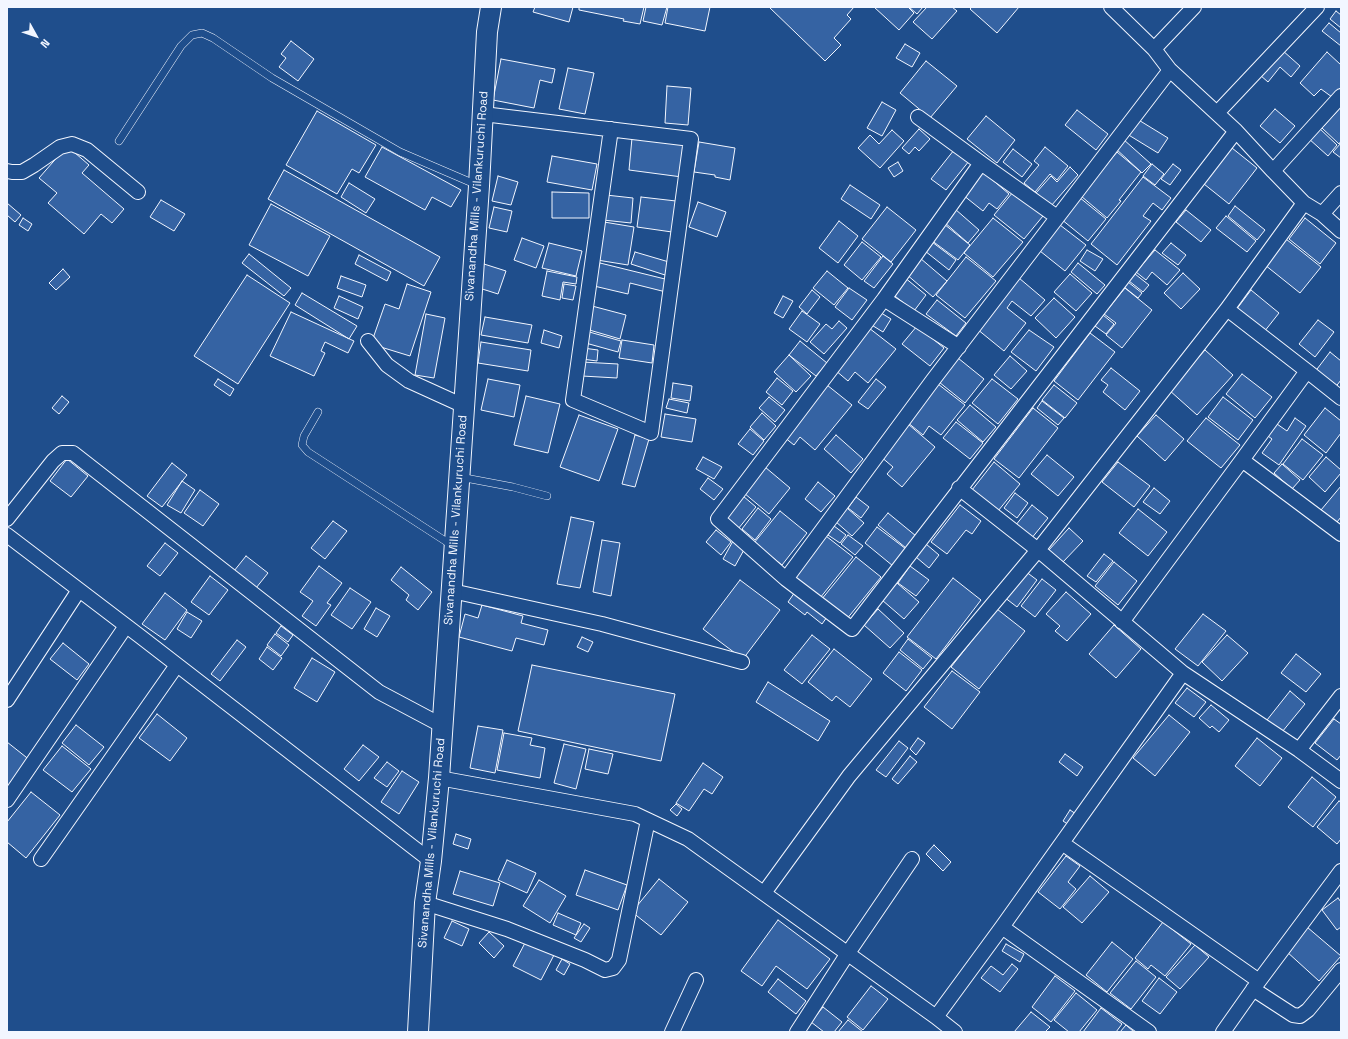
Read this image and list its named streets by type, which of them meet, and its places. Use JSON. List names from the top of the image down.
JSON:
{
  "streets": {
    "main road": ["Sivanandha Mills - Vilankuruchi Road"]
  },
  "north": "bottom right"
}
